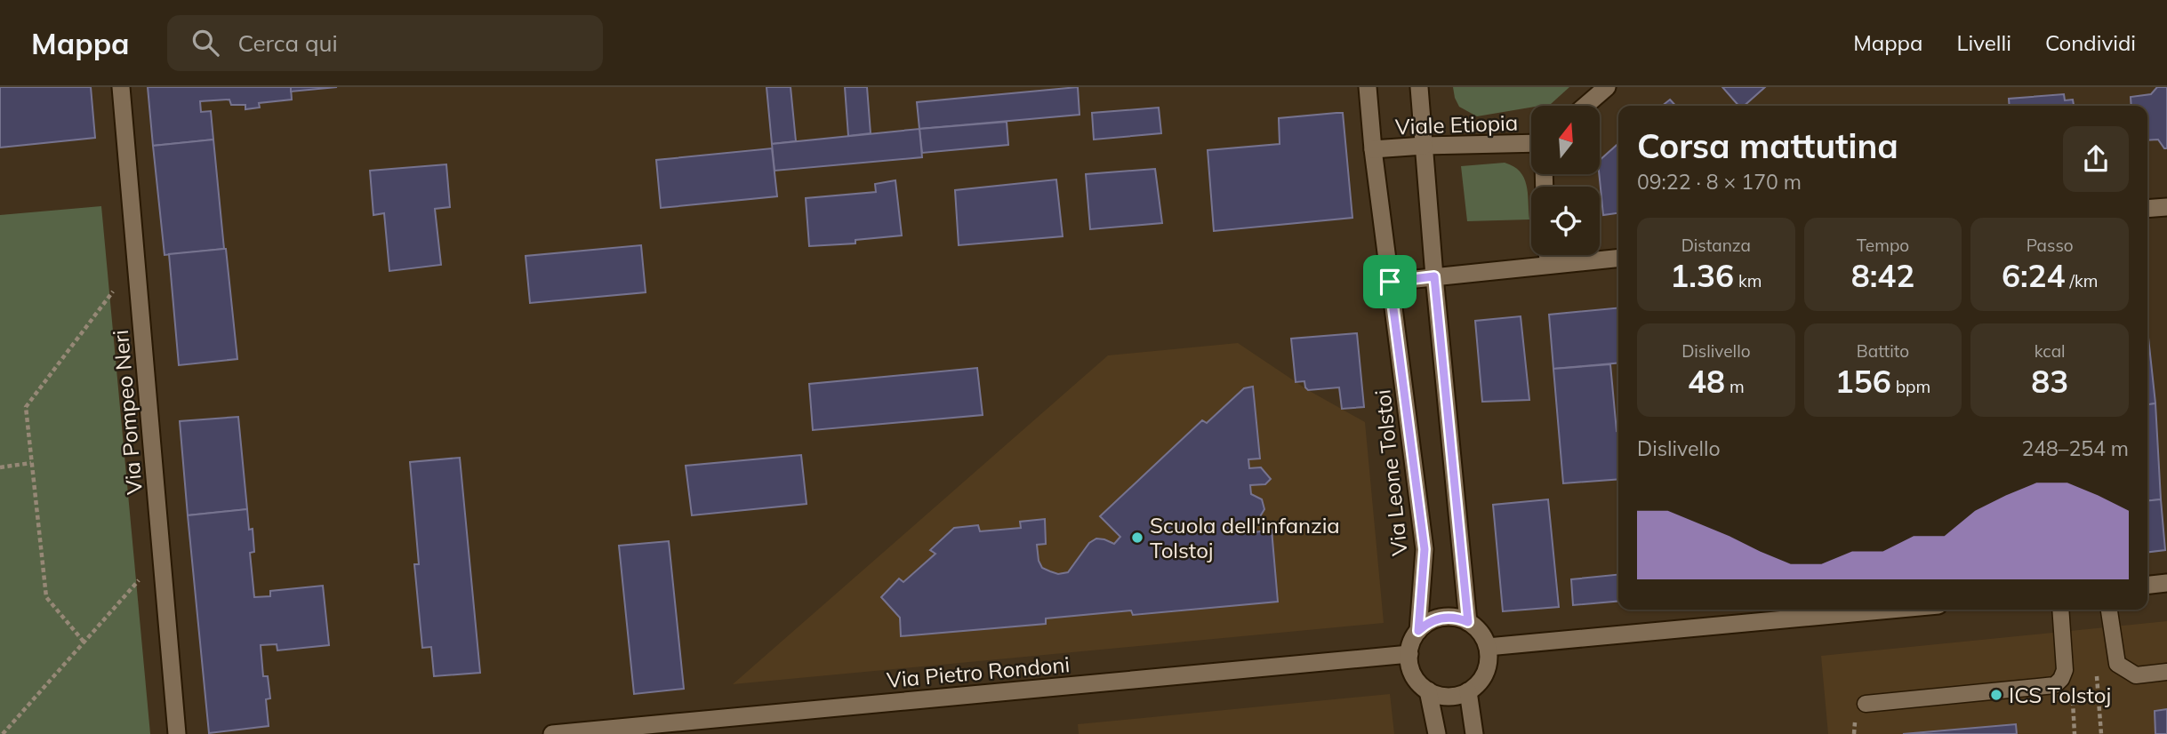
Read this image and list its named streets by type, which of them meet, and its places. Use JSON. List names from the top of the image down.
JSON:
{
  "streets": {
    "street": [
      "Viale Etiopia",
      "Via Pompeo Neri",
      "Via Leone Tolstoi",
      "Via Pietro Rondoni"
    ]
  },
  "crossings": [
    ["Viale Etiopia", "Via Leone Tolstoi"],
    ["Via Leone Tolstoi", "Via Pietro Rondoni"]
  ],
  "places": ["Scuola dell'infanzia Tolstoj", "ICS Tolstoj"],
  "north": "top",
  "page": {
    "header": "Mappa",
    "search": "Cerca qui",
    "nav": ["Mappa", "Livelli", "Condividi"],
    "heading": ["Corsa mattutina", "09:22 · 8 × 170 m"],
    "stats": [
      ["Distanza", "1.36 km"],
      ["Tempo", "8:42"],
      ["Passo", "6:24 /km"],
      ["Dislivello", "48 m"],
      ["Battito", "156 bpm"],
      ["kcal", "83"]
    ],
    "chart": ["Dislivello", "248–254 m"]
  }
}
